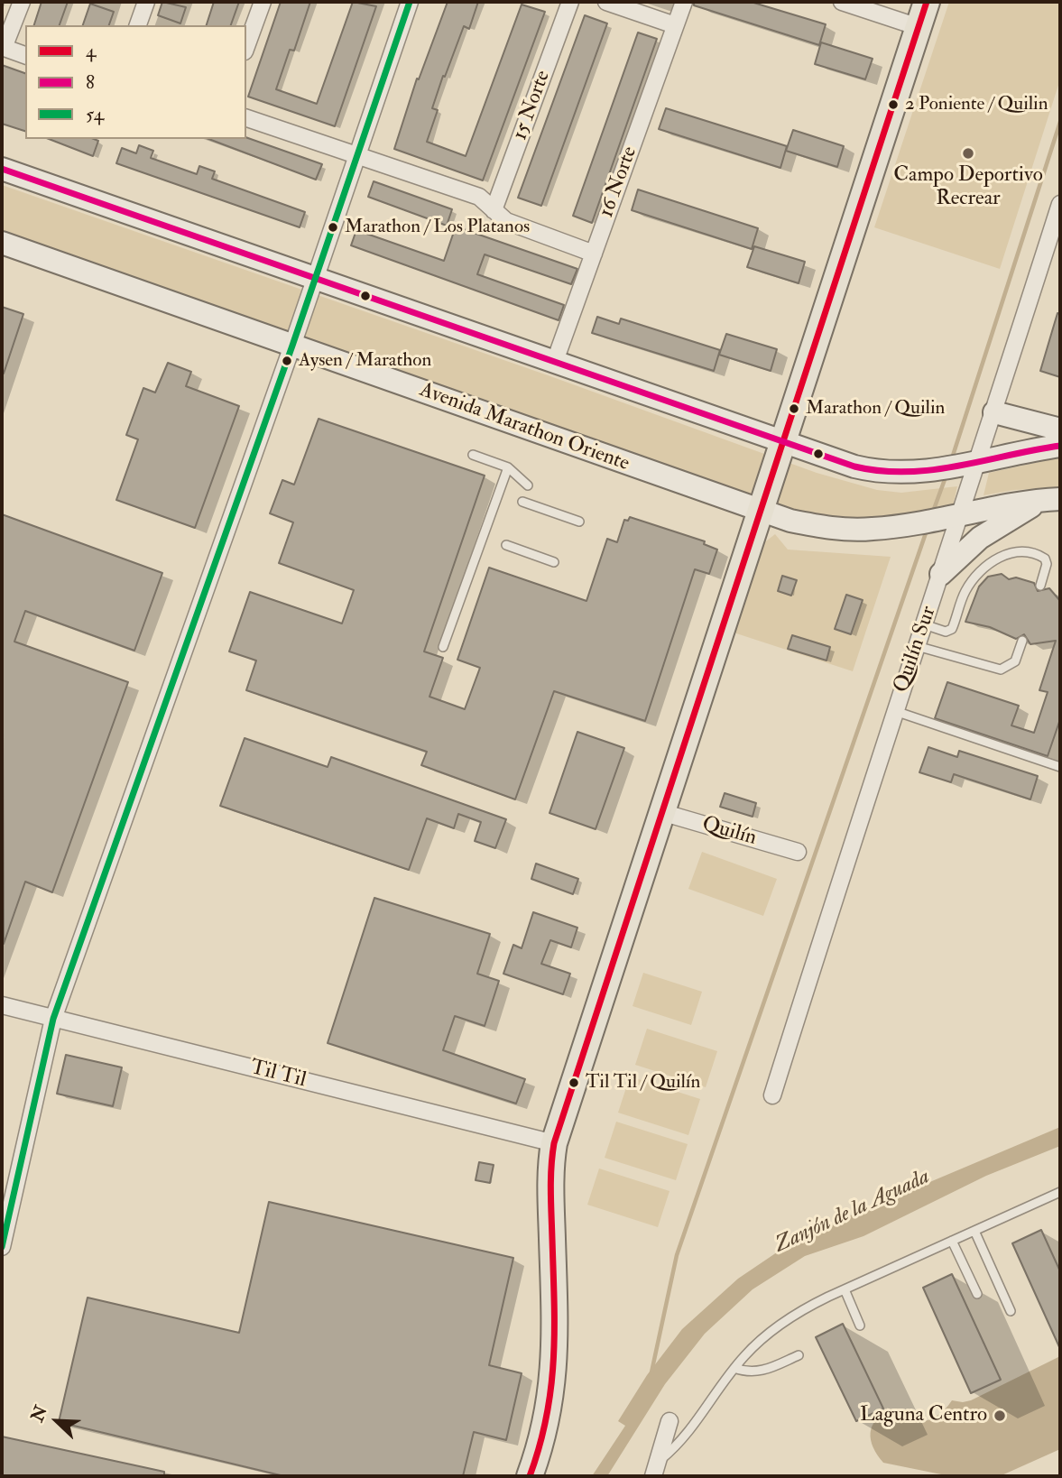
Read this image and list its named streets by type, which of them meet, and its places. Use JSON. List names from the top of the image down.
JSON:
{
  "streets": {
    "main road": ["Avenida Marathon Oriente"],
    "street": [
      "15 Norte",
      "16 Norte",
      "Quilín Sur",
      "Quilín",
      "Til Til"
    ]
  },
  "crossings": [
    ["Avenida Marathon Oriente", "Quilín Sur"]
  ],
  "water": ["Zanjón de la Aguada"],
  "places": [
    "2 Poniente / Quilin",
    "Campo Deportivo Recrear",
    "Marathon / Los Platanos",
    "Aysen / Marathon",
    "Marathon / Quilin",
    "Til Til / Quilín",
    "Laguna Centro"
  ],
  "lines": ["transit line 4", "transit line 54", "transit line 8"],
  "legend": ["4", "8", "54"],
  "north": "top left"
}
